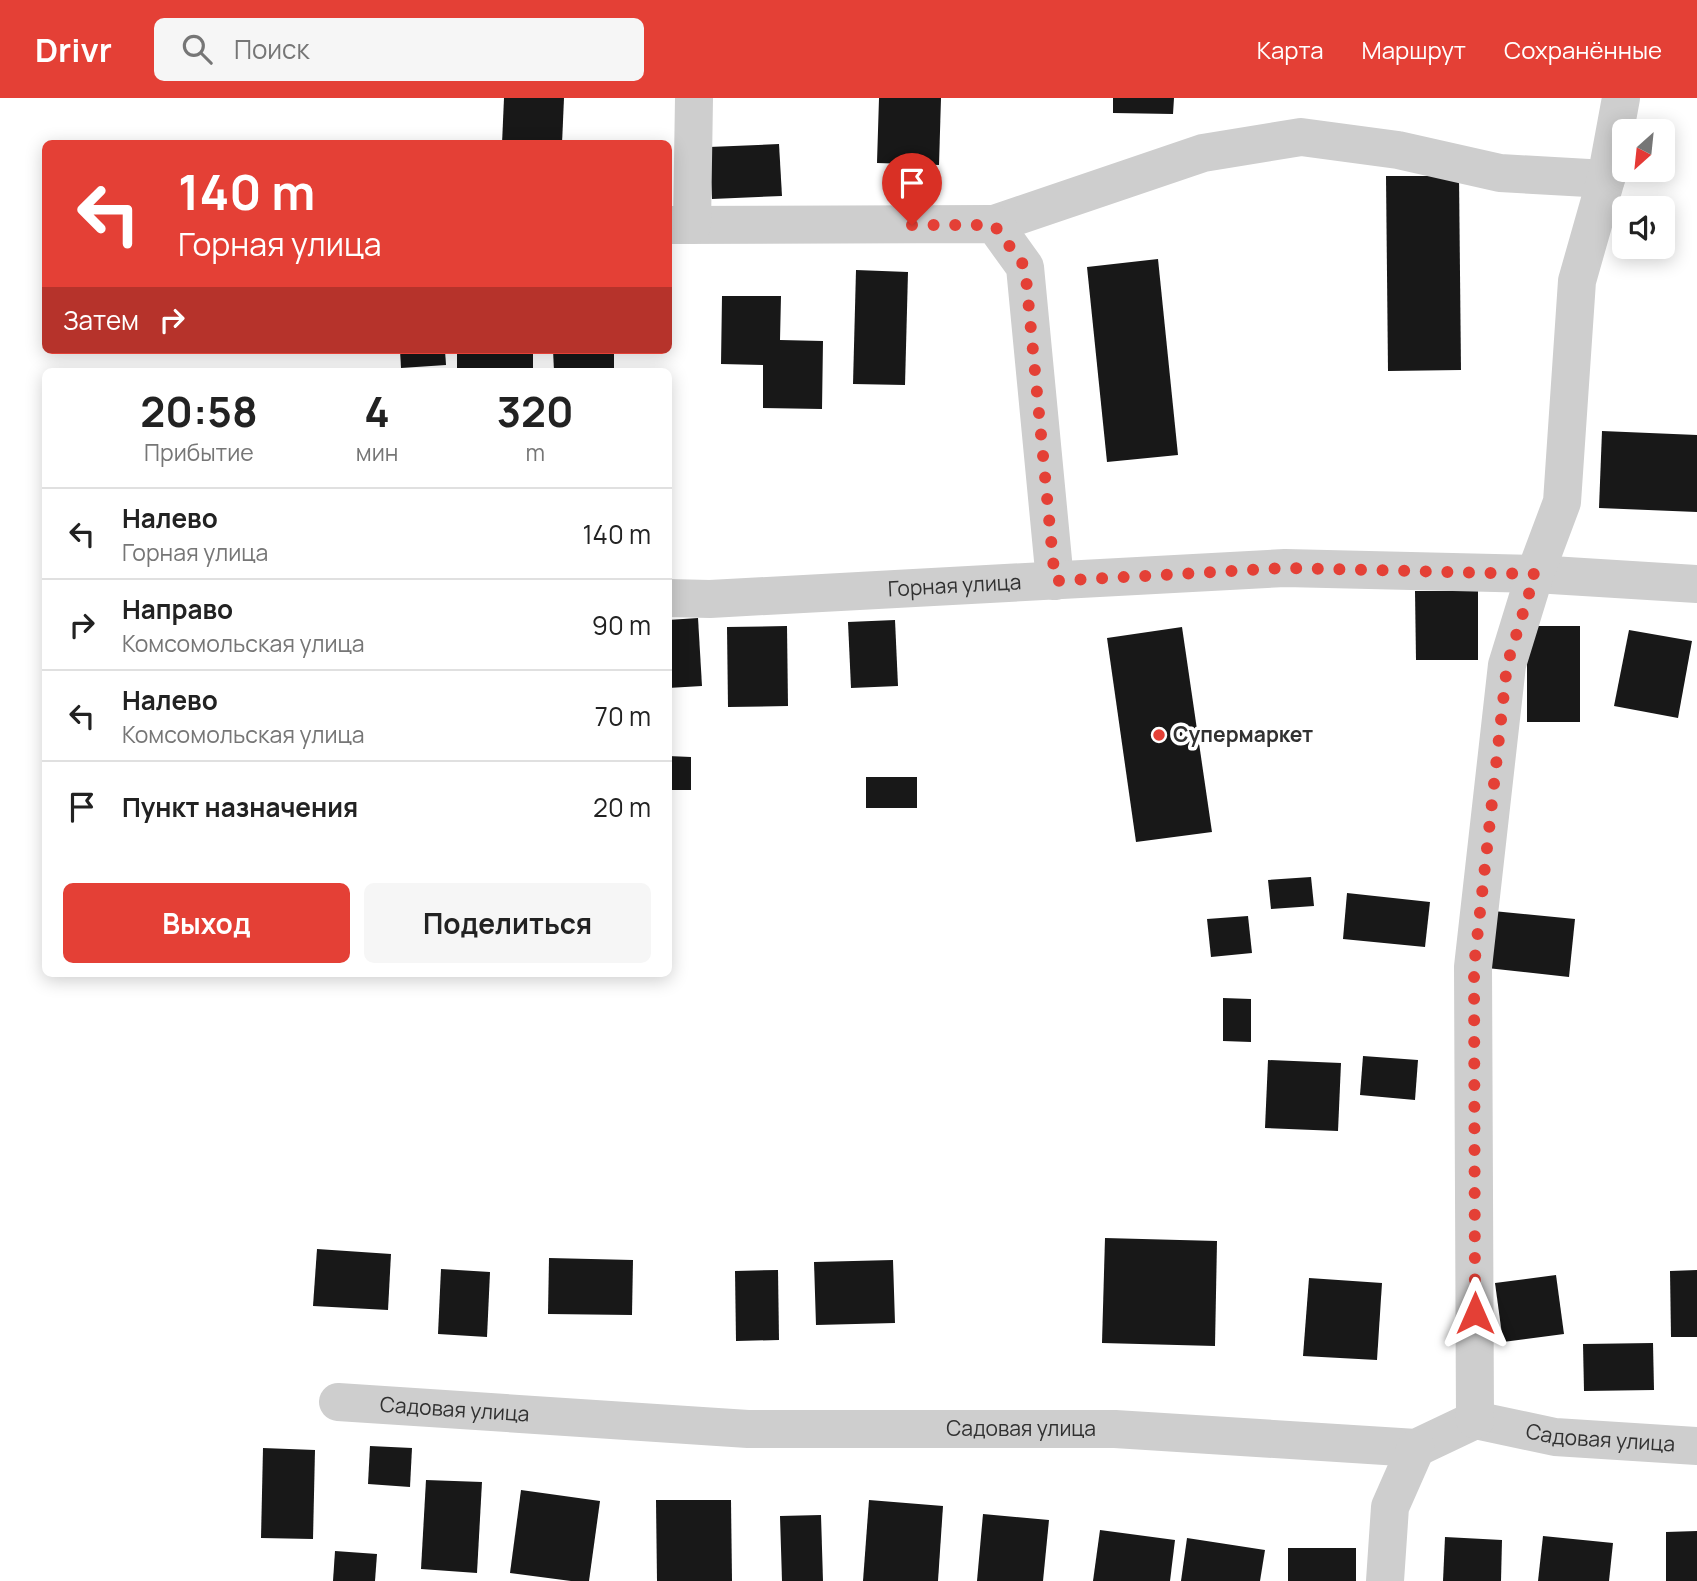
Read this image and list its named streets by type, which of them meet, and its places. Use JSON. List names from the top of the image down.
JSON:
{
  "streets": {
    "street": ["Горная улица", "Садовая улица"]
  },
  "places": ["Супермаркет"],
  "north": "bottom left",
  "page": {
    "header": "Drivr",
    "search": "Поиск",
    "nav": ["Карта", "Маршрут", "Сохранённые"],
    "turn": ["140 m", "Горная улица"],
    "then": "Затем",
    "eta": [
      "20:58",
      "Прибытие",
      "4",
      "мин",
      "320",
      "m"
    ],
    "list": [
      {
        "name": "Налево",
        "note": "Горная улица",
        "value": "140 m"
      },
      {
        "name": "Направо",
        "note": "Комсомольская улица",
        "value": "90 m"
      },
      {
        "name": "Налево",
        "note": "Комсомольская улица",
        "value": "70 m"
      },
      {
        "name": "Пункт назначения",
        "value": "20 m"
      }
    ],
    "buttons": ["Выход", "Поделиться"]
  }
}
